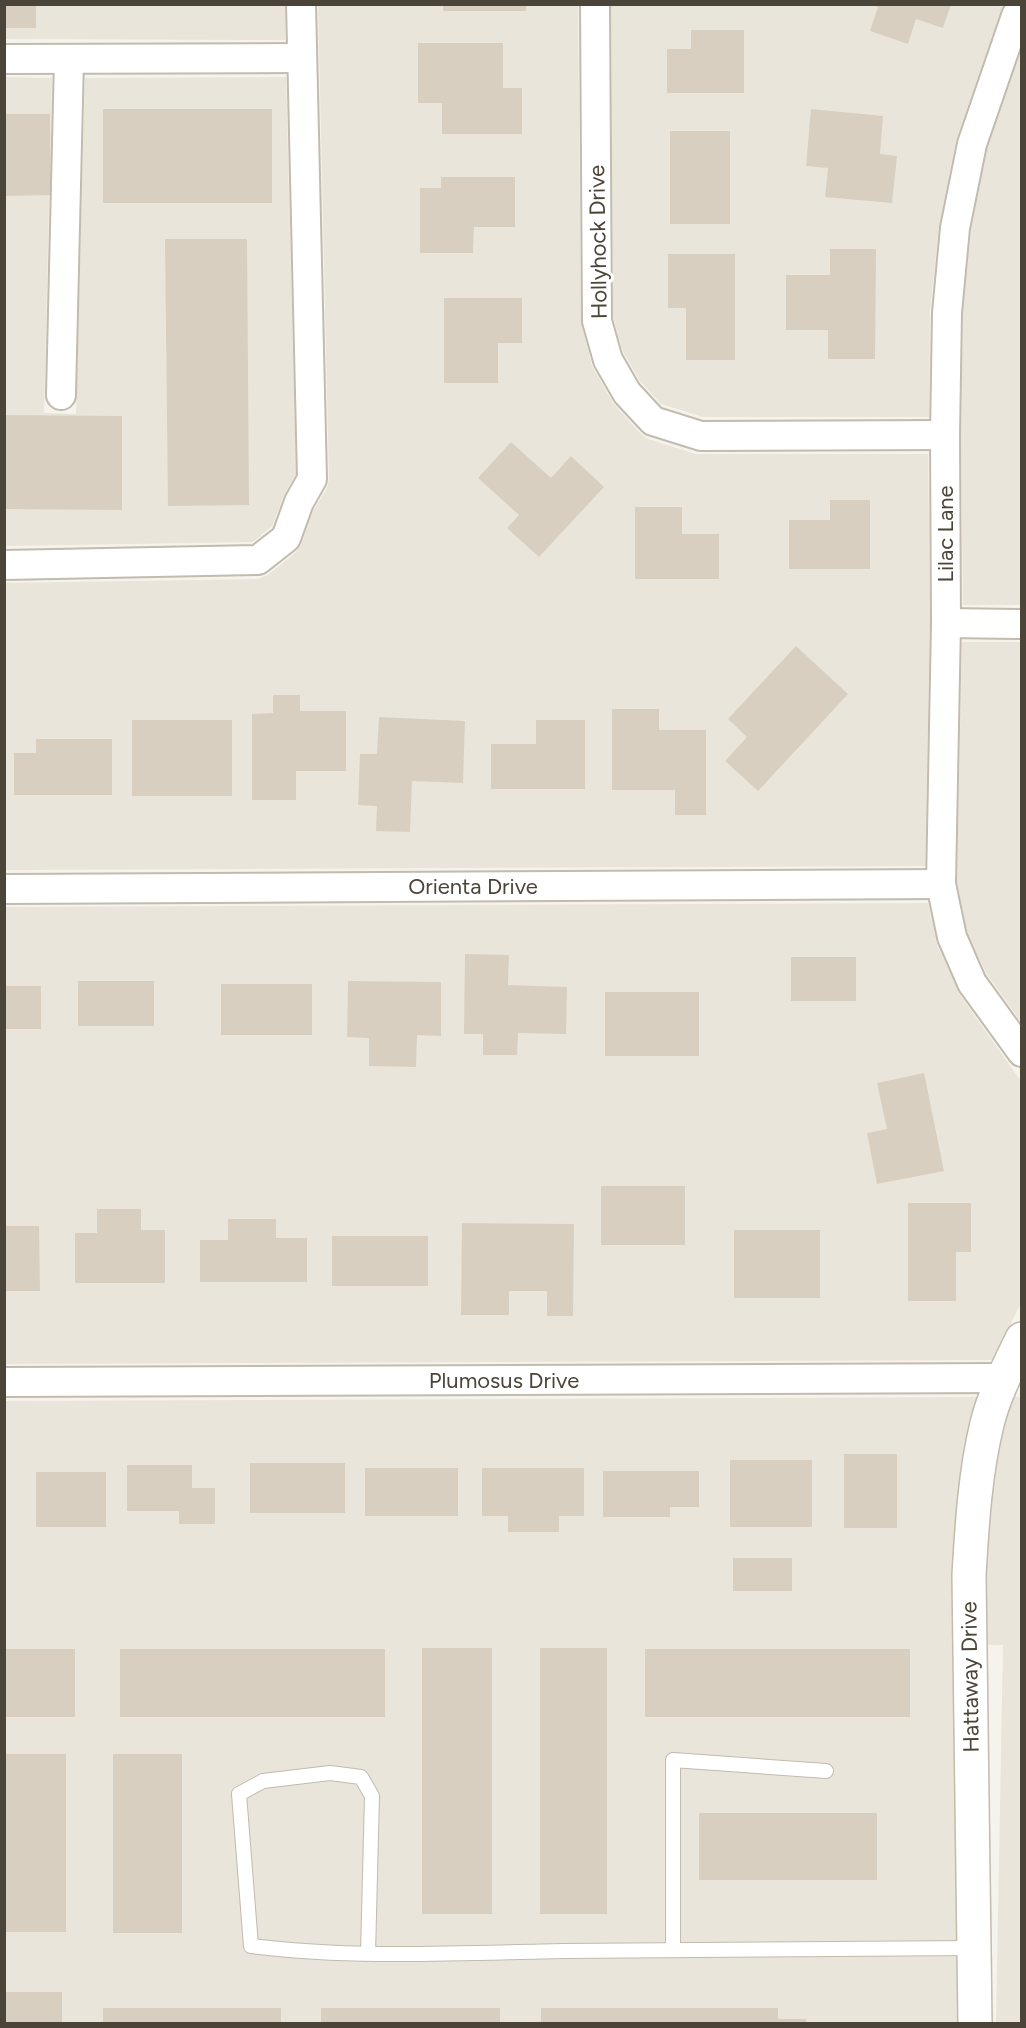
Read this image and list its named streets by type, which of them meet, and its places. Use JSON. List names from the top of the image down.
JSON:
{
  "streets": {
    "street": [
      "Hollyhock Drive",
      "Lilac Lane",
      "Orienta Drive",
      "Plumosus Drive",
      "Hattaway Drive"
    ]
  },
  "crossings": [
    ["Hollyhock Drive", "Lilac Lane"],
    ["Lilac Lane", "Orienta Drive"],
    ["Plumosus Drive", "Hattaway Drive"]
  ]
}
